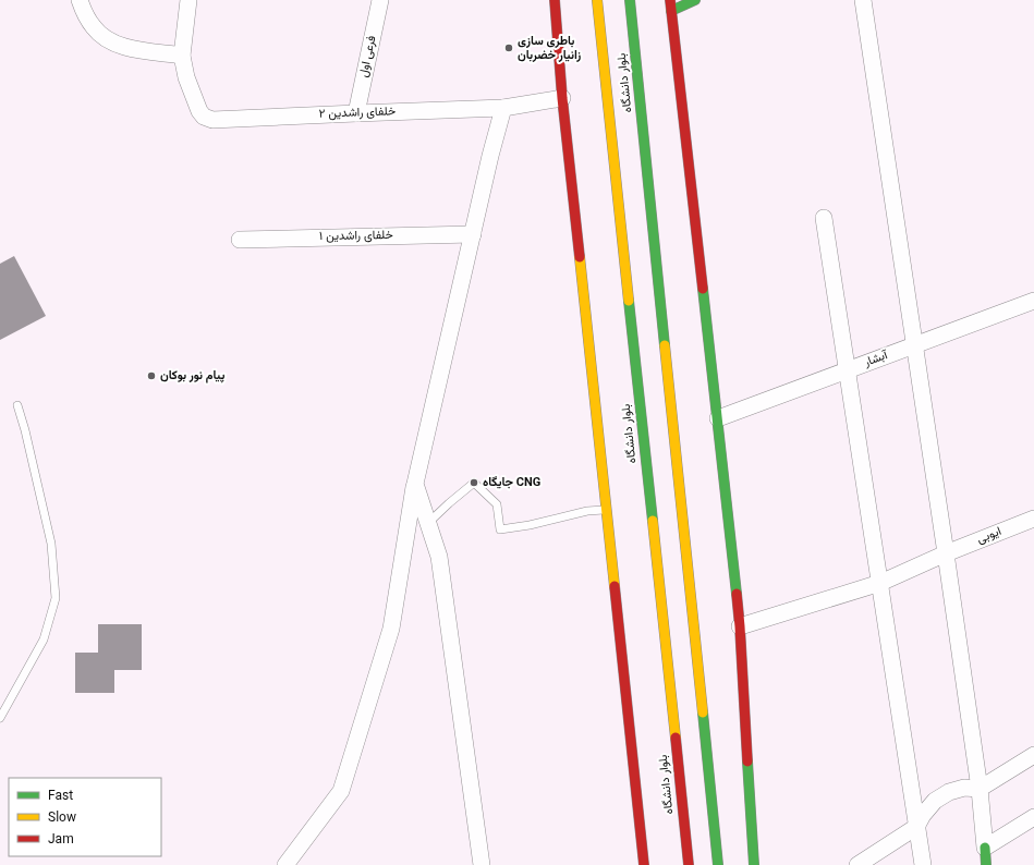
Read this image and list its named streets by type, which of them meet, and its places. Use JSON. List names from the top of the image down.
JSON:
{
  "streets": {
    "main road": ["بلوار دانشگاه"],
    "street": [
      "فرعی اول",
      "خلفای راشدین ۲",
      "خلفای راشدین ۱",
      "آبشار",
      "ایوبی"
    ]
  },
  "crossings": [
    ["فرعی اول", "خلفای راشدین ۲"]
  ],
  "places": ["باطری سازی زانیار خضربان", "پیام نور بوکان", "جایگاه CNG"],
  "legend": ["Fast", "Slow", "Jam"]
}
